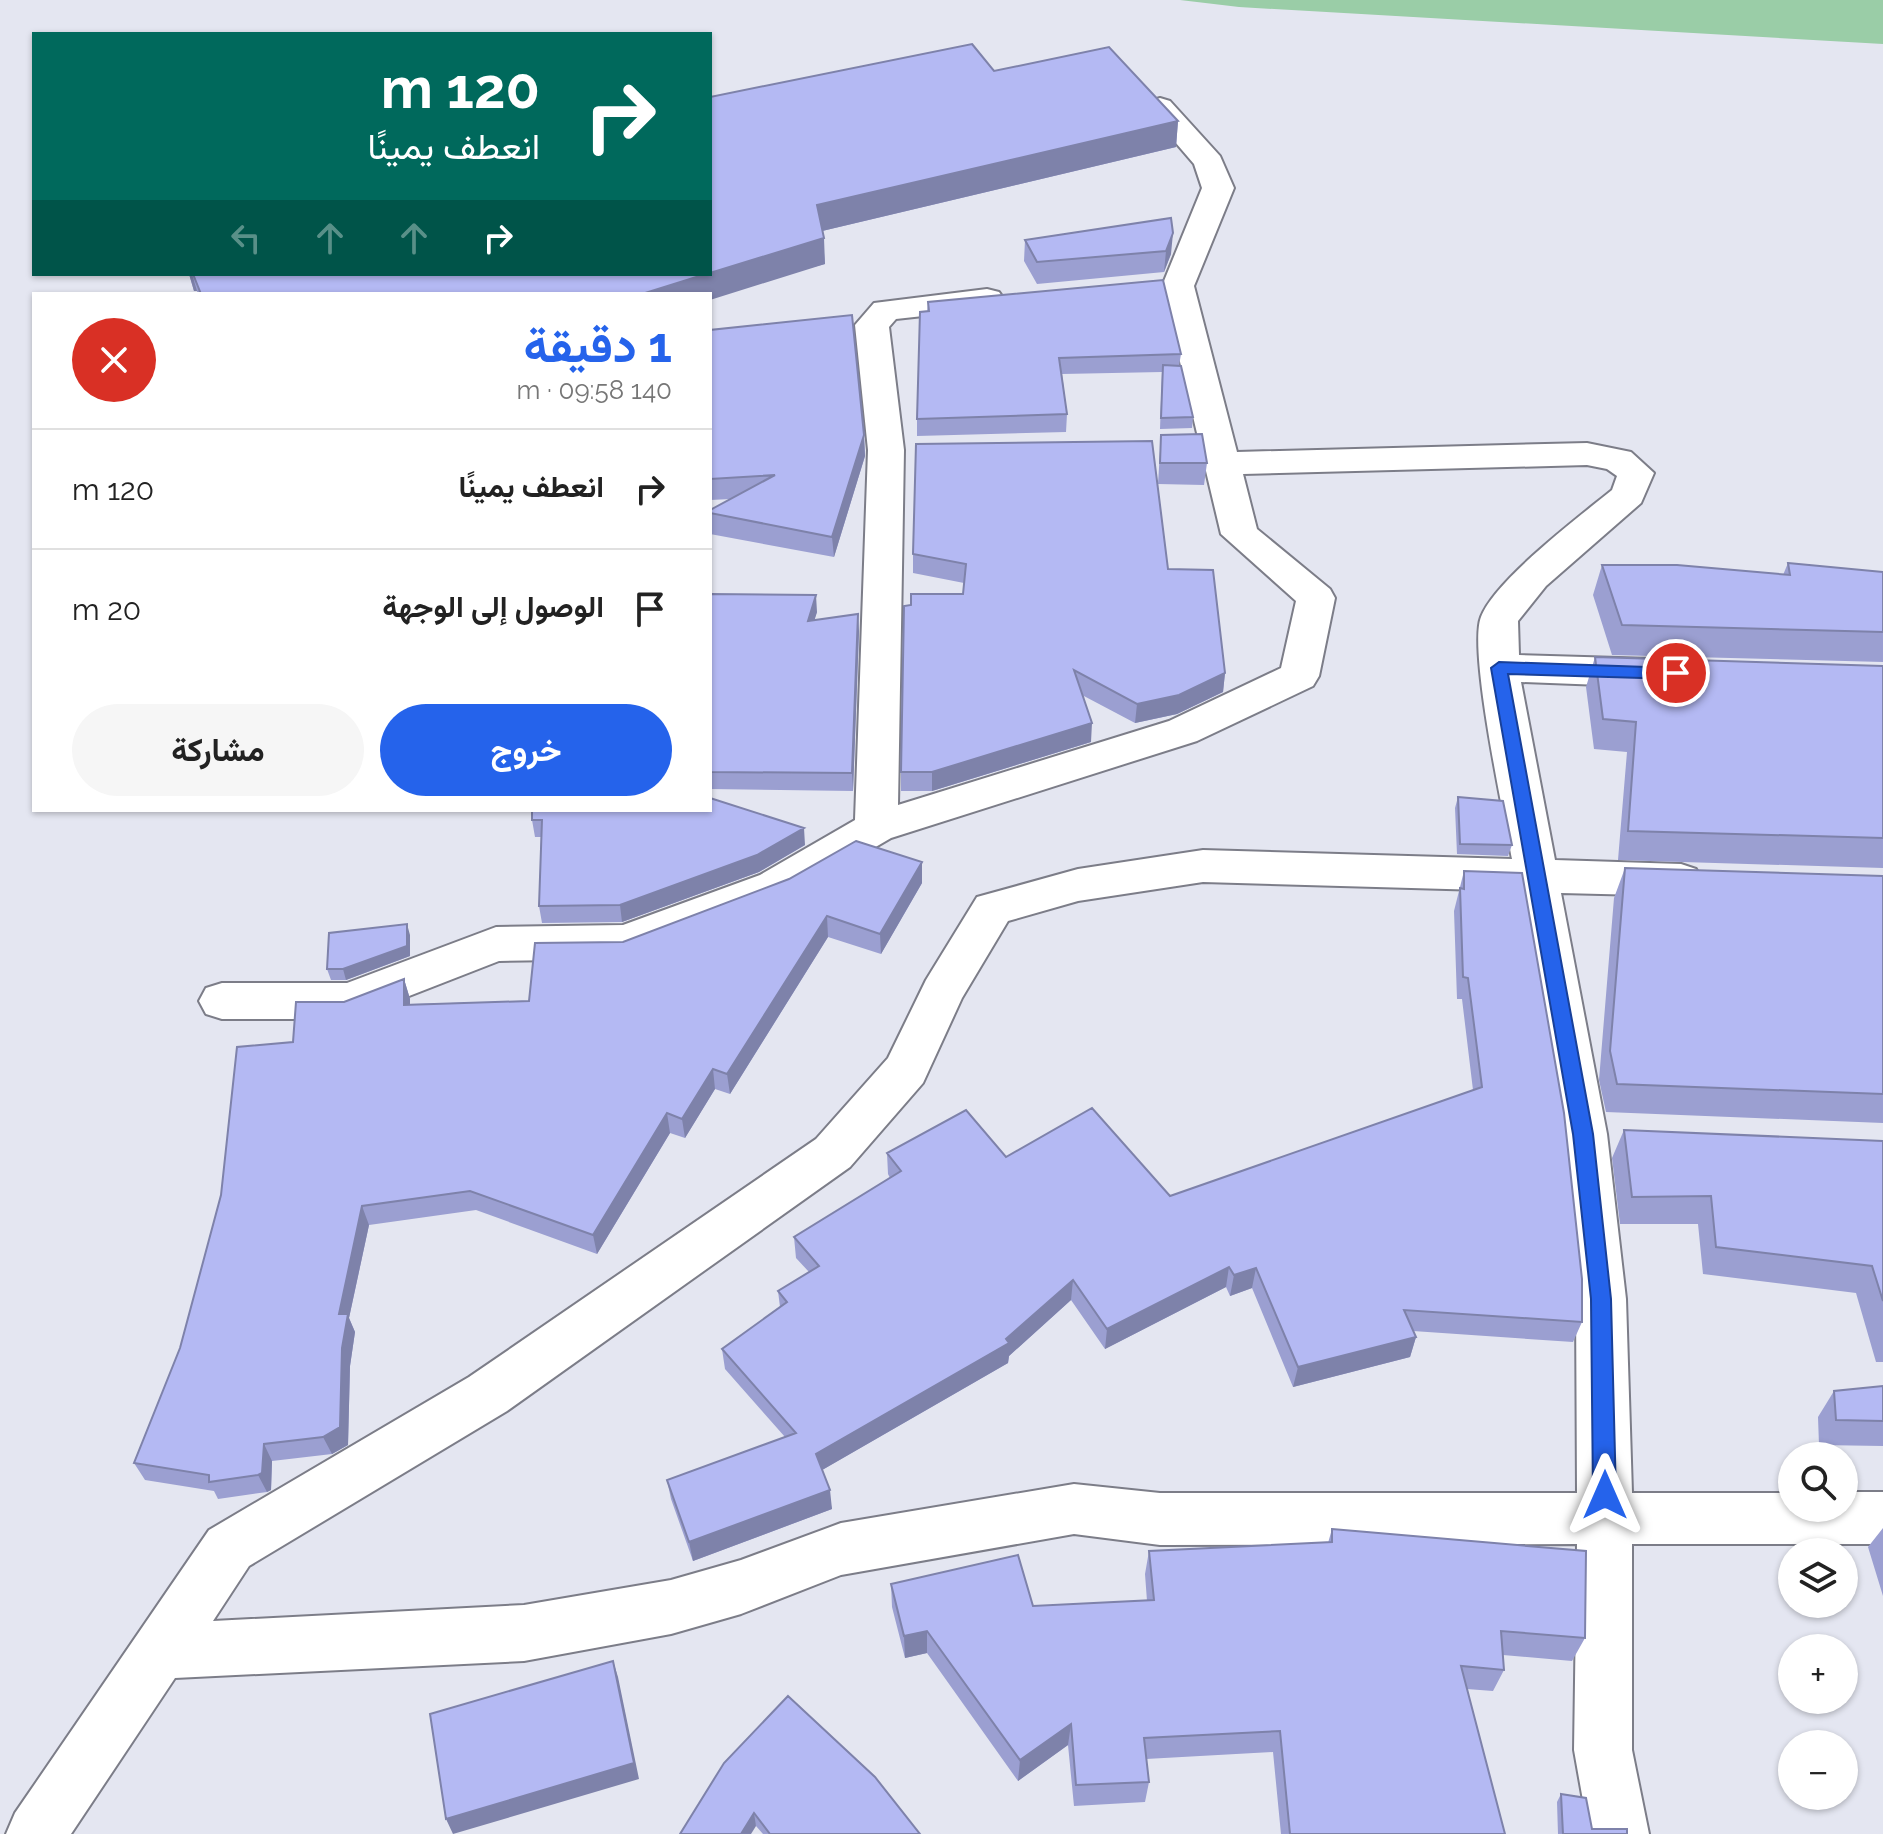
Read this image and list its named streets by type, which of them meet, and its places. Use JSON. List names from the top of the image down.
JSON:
{
  "page": {
    "turn": ["120 m", "انعطف يمينًا"],
    "heading": ["1 دقيقة", "140 m · 09:58"],
    "list": [
      {
        "name": "انعطف يمينًا",
        "value": "120 m"
      },
      {
        "name": "الوصول إلى الوجهة",
        "value": "20 m"
      }
    ],
    "buttons": ["خروج", "مشاركة"],
    "map_buttons": ["+", "−"]
  }
}
